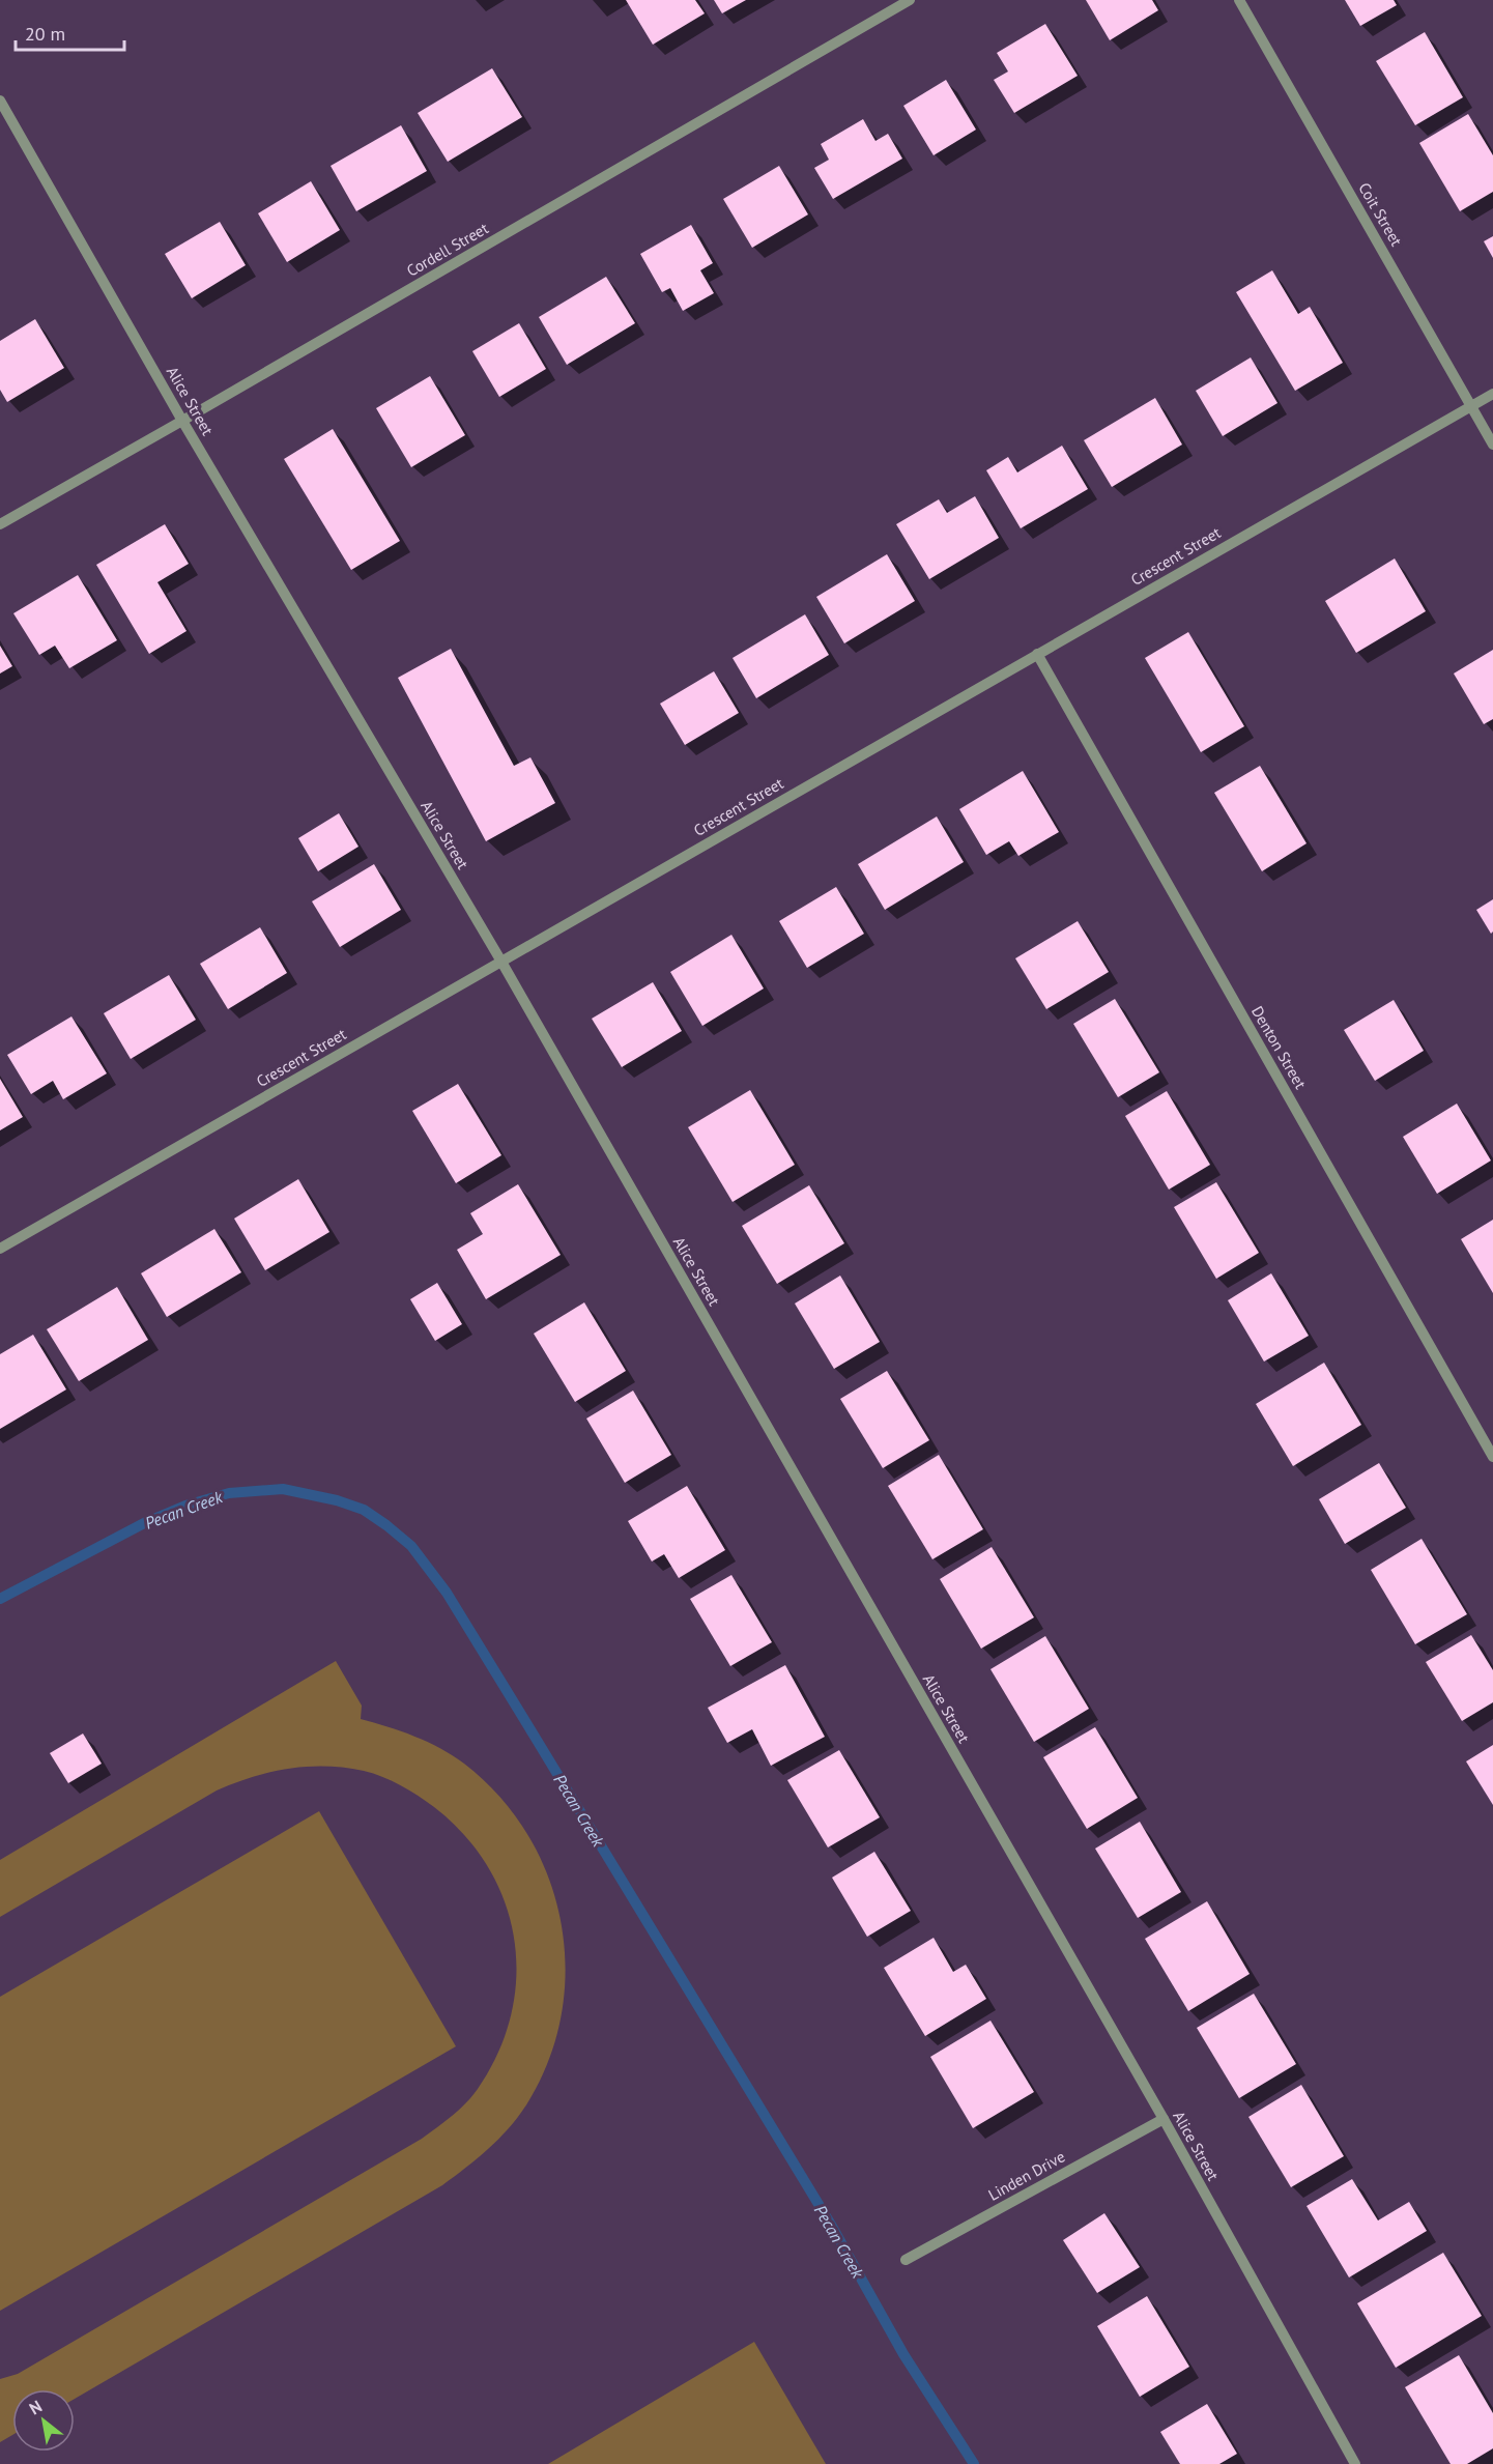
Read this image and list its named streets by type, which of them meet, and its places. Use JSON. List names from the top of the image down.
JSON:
{
  "streets": {
    "street": [
      "Coit Street",
      "Cordell Street",
      "Alice Street",
      "Crescent Street",
      "Denton Street",
      "Linden Drive"
    ]
  },
  "crossings": [
    ["Coit Street", "Crescent Street"],
    ["Cordell Street", "Alice Street"],
    ["Alice Street", "Crescent Street"],
    ["Alice Street", "Linden Drive"],
    ["Crescent Street", "Denton Street"]
  ],
  "water": ["Pecan Creek"],
  "scale_bar": "20 m",
  "north": "top left"
}
